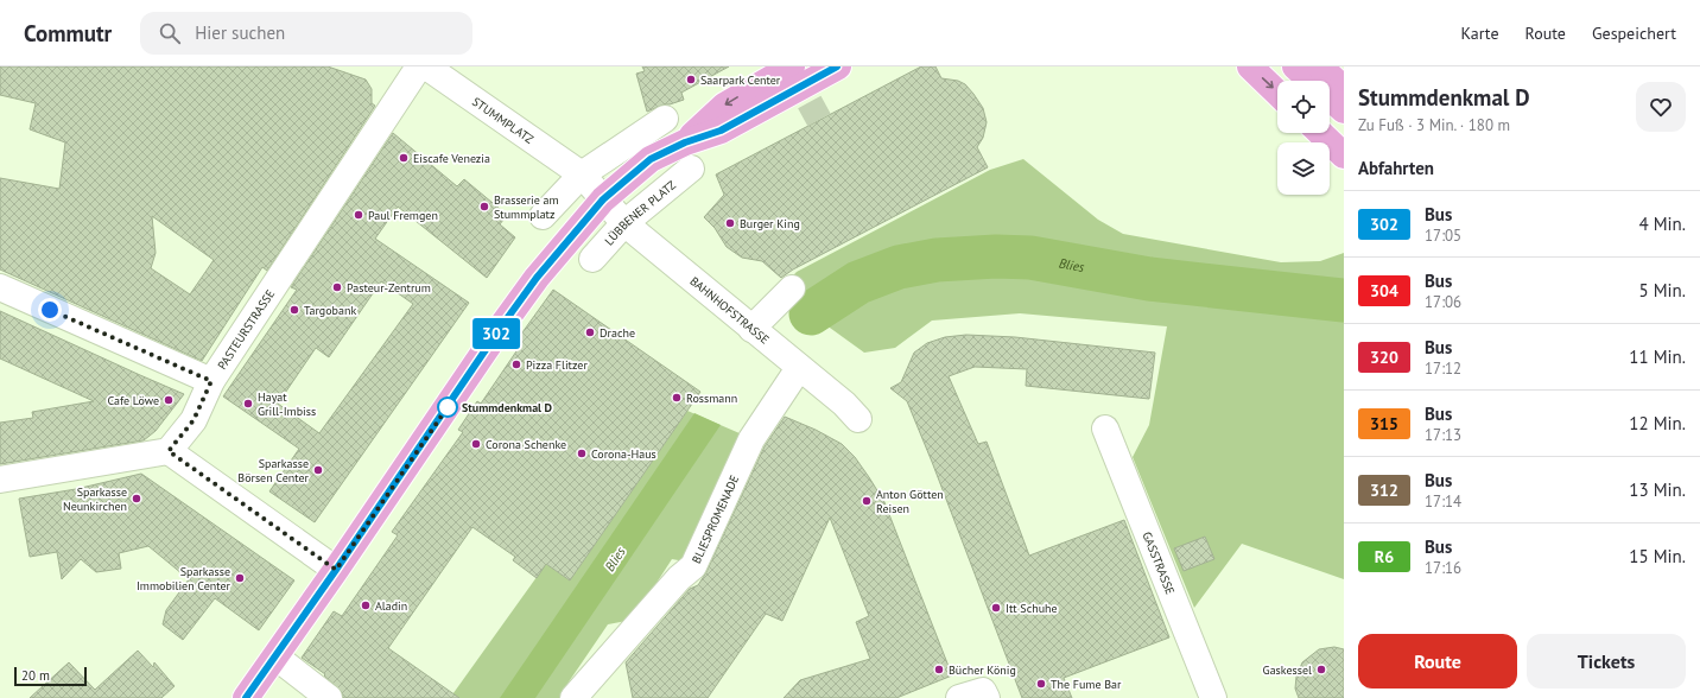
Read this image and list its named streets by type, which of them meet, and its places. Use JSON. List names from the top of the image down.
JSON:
{
  "streets": {
    "street": [
      "STUMMPLATZ",
      "LÜBBENER PLATZ",
      "BAHNHOFSTRASSE",
      "PASTEURSTRASSE",
      "BLIESPROMENADE",
      "GASSTRASSE"
    ]
  },
  "crossings": [
    ["STUMMPLATZ", "BAHNHOFSTRASSE"],
    ["LÜBBENER PLATZ", "BAHNHOFSTRASSE"],
    ["BAHNHOFSTRASSE", "BLIESPROMENADE"]
  ],
  "water": ["Blies"],
  "places": [
    "Saarpark Center",
    "Eiscafe Venezia",
    "Brasserie am Stummplatz",
    "Paul Fremgen",
    "Burger King",
    "Pasteur-Zentrum",
    "Targobank",
    "Drache",
    "Pizza Flitzer",
    "Rossmann",
    "Cafe Löwe",
    "Hayat Grill-Imbiss",
    "Stummdenkmal D",
    "Corona Schenke",
    "Corona-Haus",
    "Sparkasse Börsen Center",
    "Sparkasse Neunkirchen",
    "Anton Götten Reisen",
    "Sparkasse Immobilien Center",
    "Aladin",
    "Itt Schuhe",
    "Bücher König",
    "Gaskessel",
    "The Fume Bar"
  ],
  "lines": ["bus line 302"],
  "scale_bar": "20 m",
  "page": {
    "header": "Commutr",
    "search": "Hier suchen",
    "nav": ["Karte", "Route", "Gespeichert"],
    "on_map": "302",
    "heading": [
      ["Stummdenkmal D", "Zu Fuß · 3 Min. · 180 m"],
      "Abfahrten"
    ],
    "list": [
      {
        "mark": "302",
        "name": "Bus",
        "note": "17:05",
        "value": "4 Min."
      },
      {
        "mark": "304",
        "name": "Bus",
        "note": "17:06",
        "value": "5 Min."
      },
      {
        "mark": "320",
        "name": "Bus",
        "note": "17:12",
        "value": "11 Min."
      },
      {
        "mark": "315",
        "name": "Bus",
        "note": "17:13",
        "value": "12 Min."
      },
      {
        "mark": "312",
        "name": "Bus",
        "note": "17:14",
        "value": "13 Min."
      },
      {
        "mark": "R6",
        "name": "Bus",
        "note": "17:16",
        "value": "15 Min."
      }
    ],
    "buttons": ["Route", "Tickets"],
    "scale": "20 m"
  }
}
